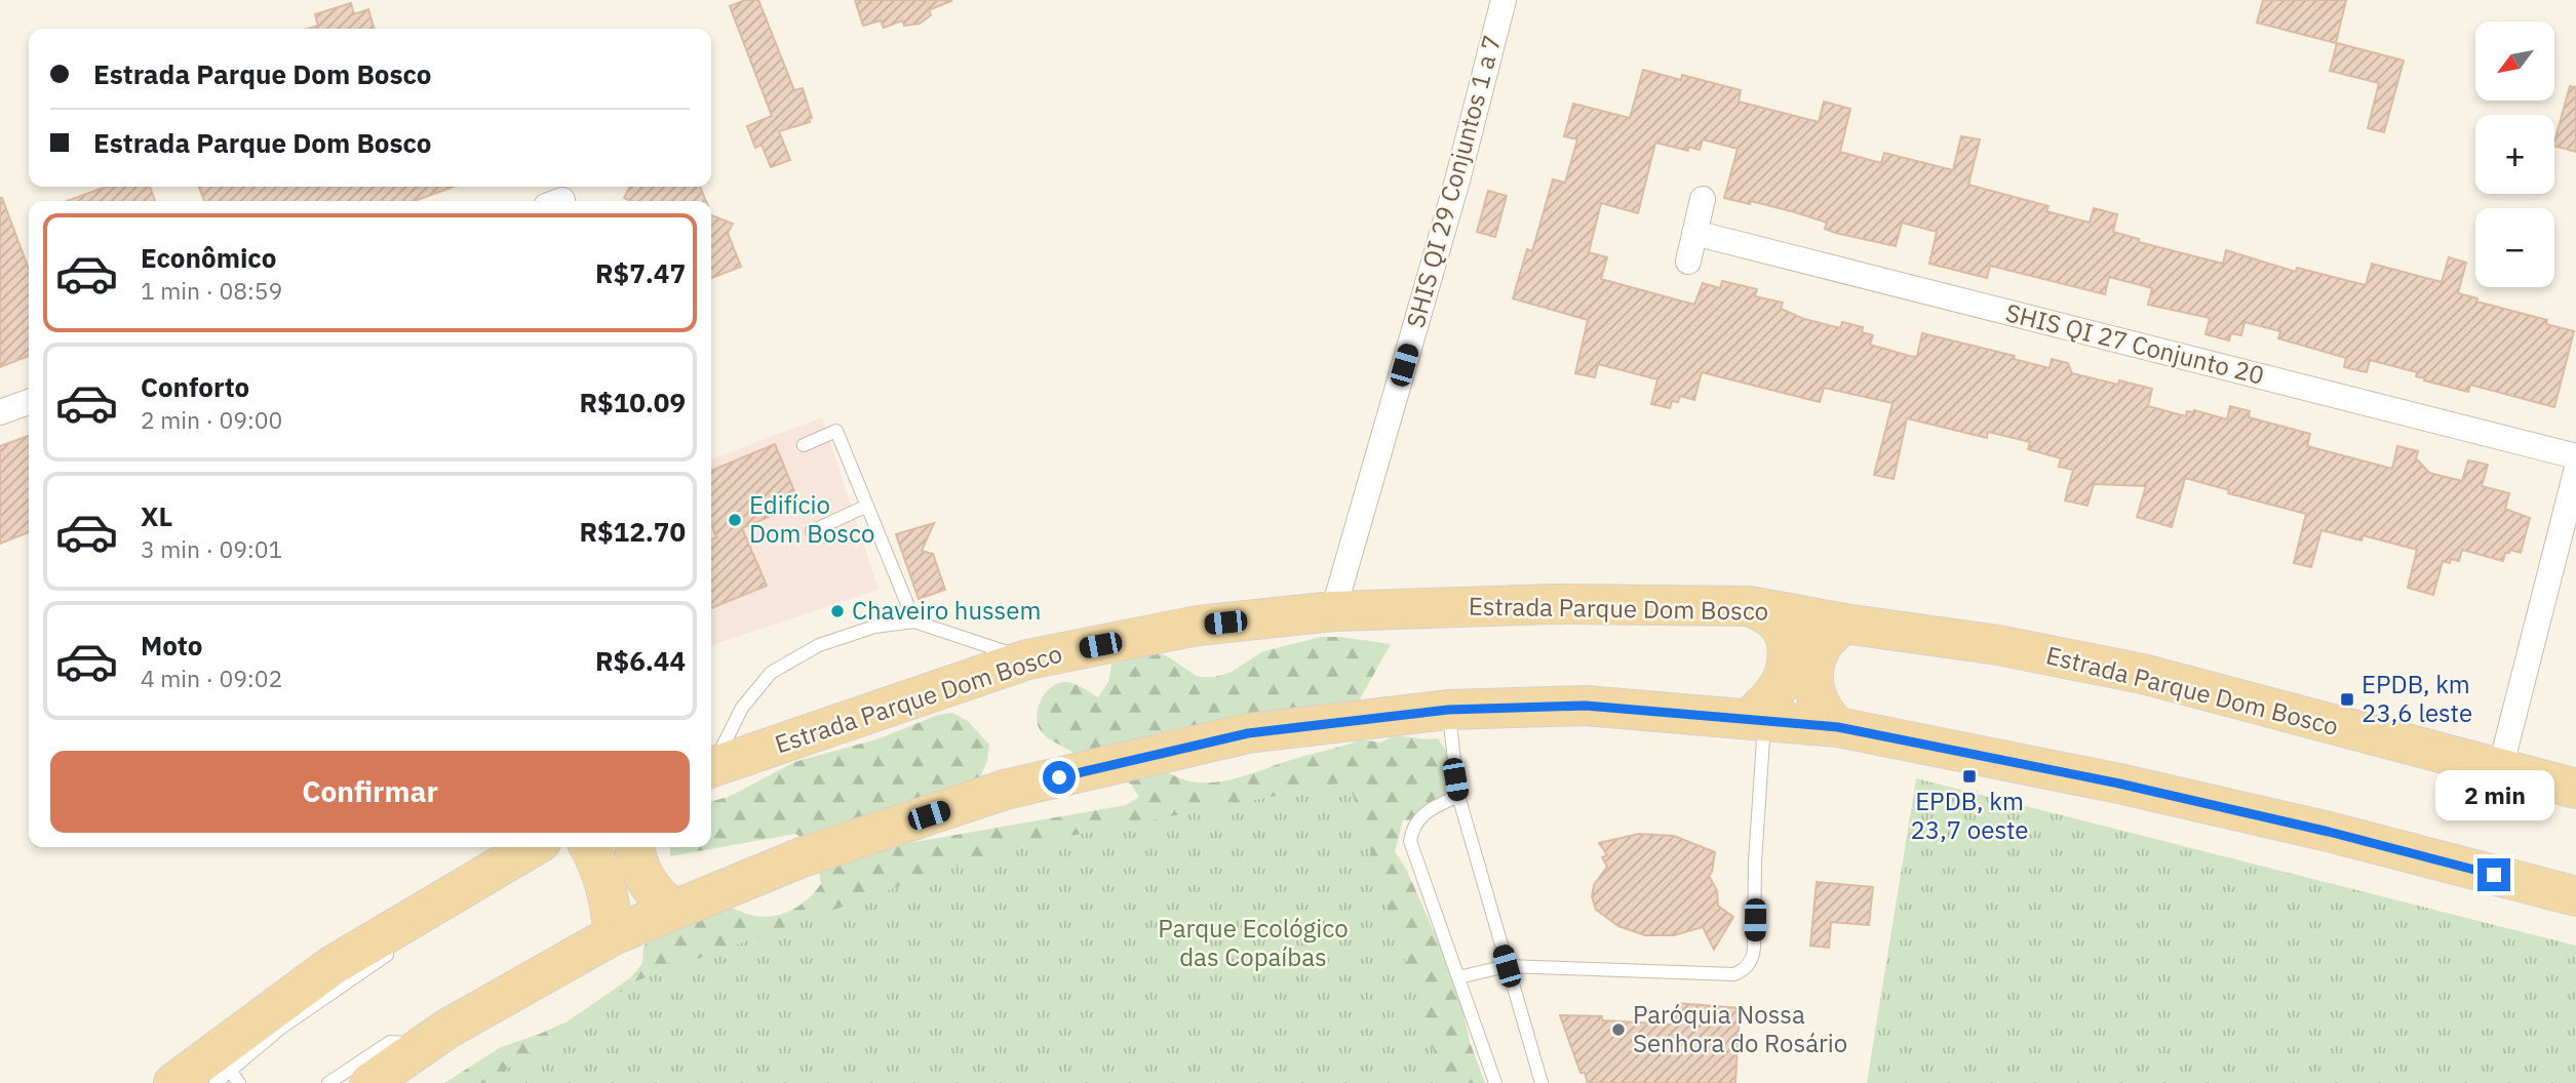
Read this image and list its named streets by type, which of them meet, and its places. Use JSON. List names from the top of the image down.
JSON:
{
  "streets": {
    "main road": ["Estrada Parque Dom Bosco"],
    "street": ["SHIS QI 29 Conjuntos 1 a 7", "SHIS QI 27 Conjunto 20"]
  },
  "crossings": [
    ["SHIS QI 29 Conjuntos 1 a 7", "Estrada Parque Dom Bosco"]
  ],
  "parks": ["Parque Ecológico das Copaíbas"],
  "places": {
    "other": ["Edifício Dom Bosco", "Chaveiro hussem", "Paróquia Nossa Senhora do Rosário"],
    "transit": ["EPDB, km 23,6 leste", "EPDB, km 23,7 oeste"]
  },
  "north": "bottom left",
  "page": {
    "map_buttons": ["+", "−"],
    "banner": ["Estrada Parque Dom Bosco", "Estrada Parque Dom Bosco"],
    "list": [
      {
        "name": "Econômico",
        "note": "1 min · 08:59",
        "value": "R$7.47"
      },
      {
        "name": "Conforto",
        "note": "2 min · 09:00",
        "value": "R$10.09"
      },
      {
        "name": "XL",
        "note": "3 min · 09:01",
        "value": "R$12.70"
      },
      {
        "name": "Moto",
        "note": "4 min · 09:02",
        "value": "R$6.44"
      }
    ],
    "buttons": "Confirmar",
    "bubble": "2 min"
  }
}
